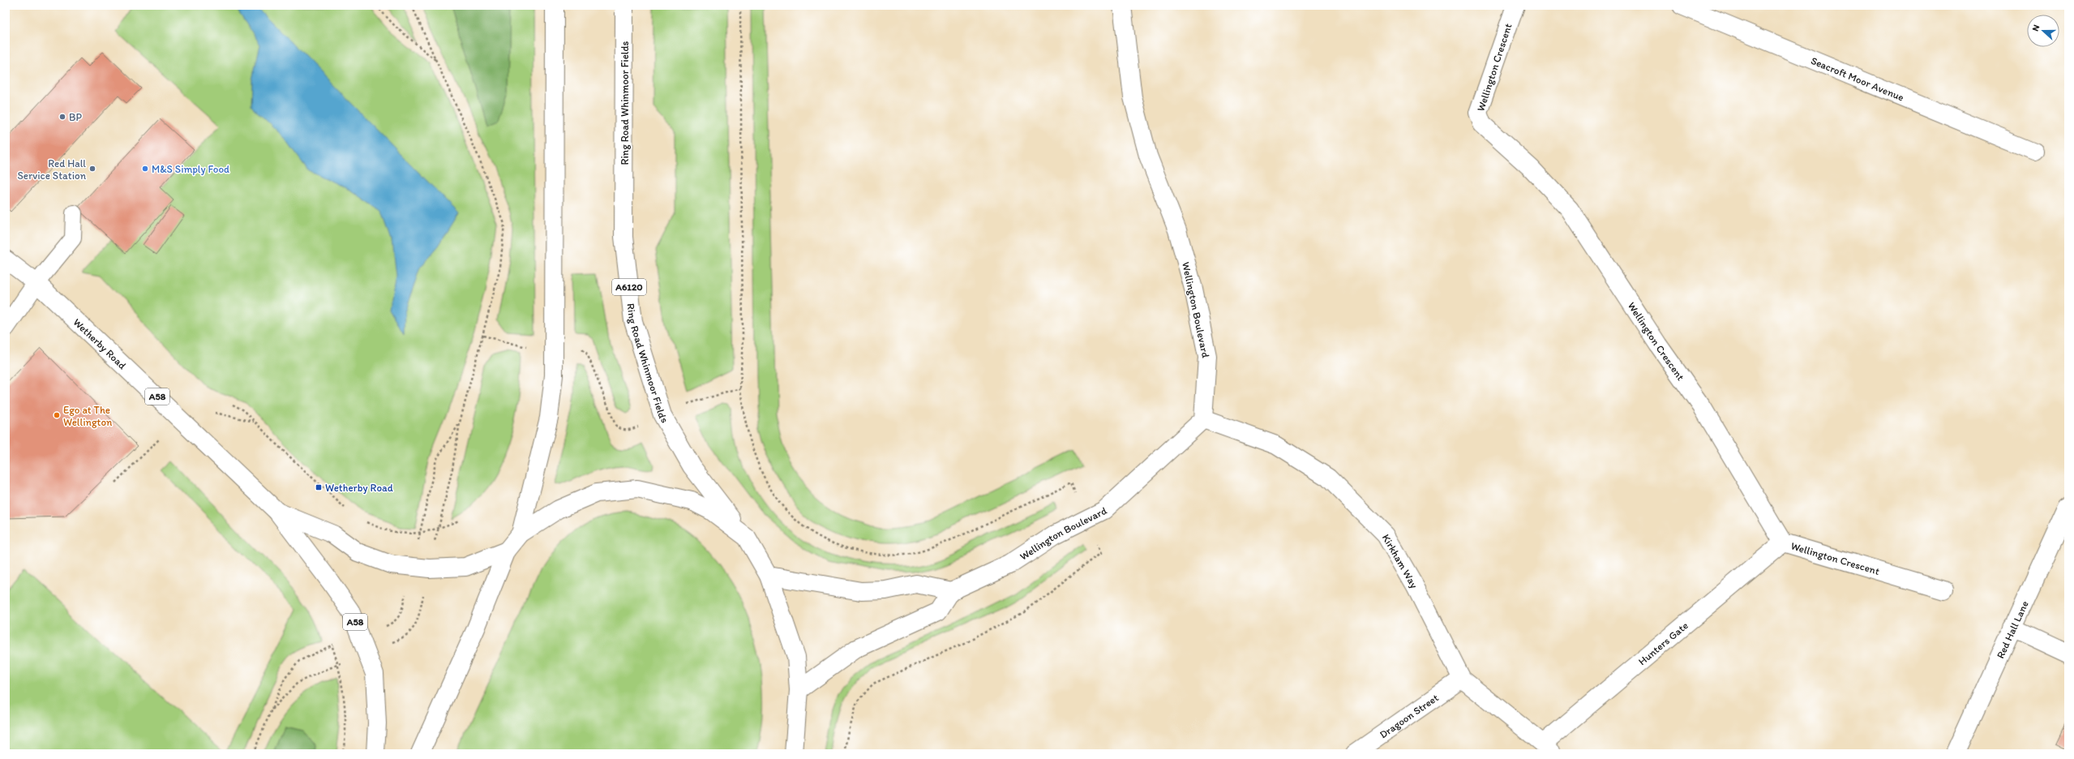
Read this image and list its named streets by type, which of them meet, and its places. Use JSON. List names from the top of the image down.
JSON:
{
  "streets": {
    "main road": [
      "Wellington Crescent",
      "Seacroft Moor Avenue",
      "Ring Road Whinmoor Fields",
      "A6120",
      "Wellington Boulevard",
      "Wetherby Road",
      "A58",
      "Kirkham Way",
      "Red Hall Lane",
      "Hunters Gate",
      "Dragoon Street"
    ]
  },
  "crossings": [
    ["Wellington Crescent", "Hunters Gate"],
    ["Wellington Boulevard", "Kirkham Way"],
    ["Wetherby Road", "A58"],
    ["Kirkham Way", "Hunters Gate"],
    ["Kirkham Way", "Dragoon Street"]
  ],
  "places": {
    "other": [
      "BP",
      "Red Hall Service Station",
      "M&S Simply Food",
      "Ego at The Wellington"
    ],
    "transit": ["Wetherby Road"]
  },
  "north": "left"
}
